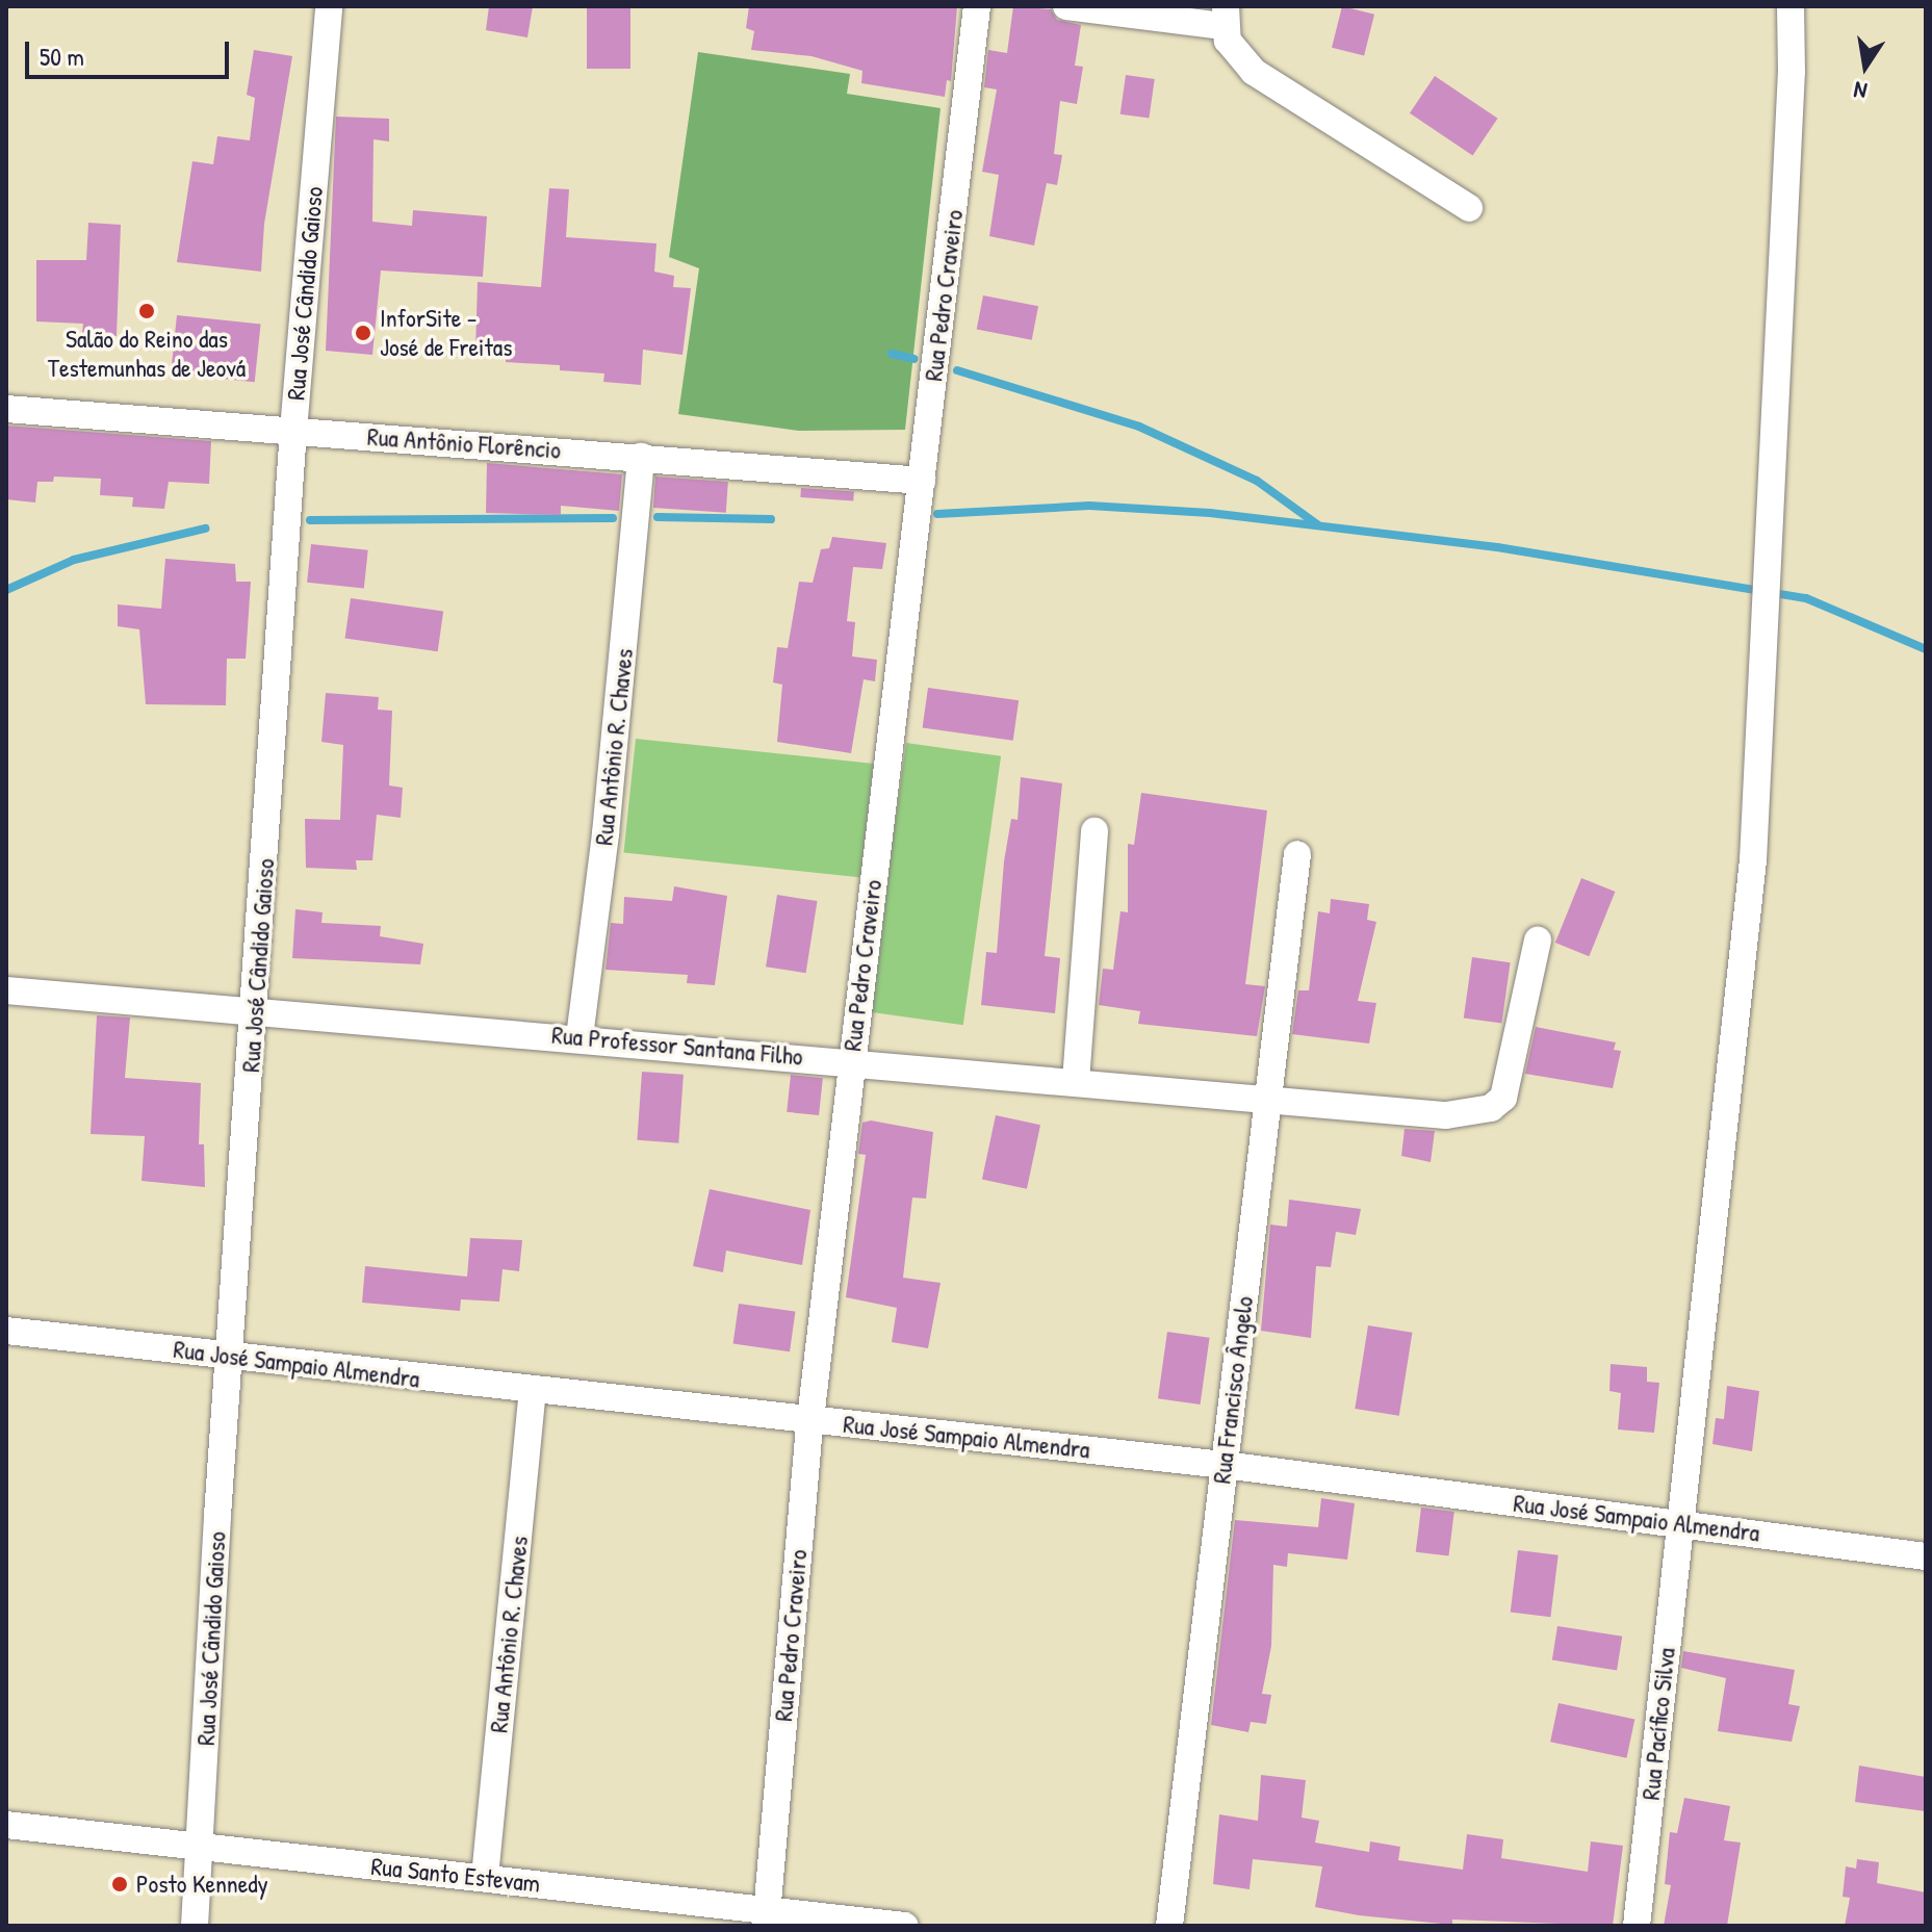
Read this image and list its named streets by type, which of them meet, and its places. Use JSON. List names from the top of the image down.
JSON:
{
  "streets": {
    "street": [
      "Rua José Cândido Gaioso",
      "Rua Pedro Craveiro",
      "Rua Antônio Florêncio",
      "Rua Antônio R. Chaves",
      "Rua Professor Santana Filho",
      "Rua José Sampaio Almendra",
      "Rua Francisco Ângelo",
      "Rua Pacífico Silva",
      "Rua Santo Estevam"
    ]
  },
  "crossings": [
    ["Rua José Cândido Gaioso", "Rua Antônio Florêncio"],
    ["Rua José Cândido Gaioso", "Rua Professor Santana Filho"],
    ["Rua José Cândido Gaioso", "Rua José Sampaio Almendra"],
    ["Rua José Cândido Gaioso", "Rua Santo Estevam"],
    ["Rua Pedro Craveiro", "Rua Antônio Florêncio"],
    ["Rua Pedro Craveiro", "Rua Professor Santana Filho"],
    ["Rua Pedro Craveiro", "Rua José Sampaio Almendra"],
    ["Rua Pedro Craveiro", "Rua Santo Estevam"],
    ["Rua Antônio Florêncio", "Rua Antônio R. Chaves"],
    ["Rua Antônio R. Chaves", "Rua Professor Santana Filho"],
    ["Rua Antônio R. Chaves", "Rua José Sampaio Almendra"],
    ["Rua Antônio R. Chaves", "Rua Santo Estevam"],
    ["Rua Professor Santana Filho", "Rua Francisco Ângelo"],
    ["Rua José Sampaio Almendra", "Rua Francisco Ângelo"],
    ["Rua José Sampaio Almendra", "Rua Pacífico Silva"]
  ],
  "places": ["Salão do Reino das Testemunhas de Jeová", "InforSite - José de Freitas", "Posto Kennedy"],
  "scale_bar": "50 m",
  "north": "bottom"
}
